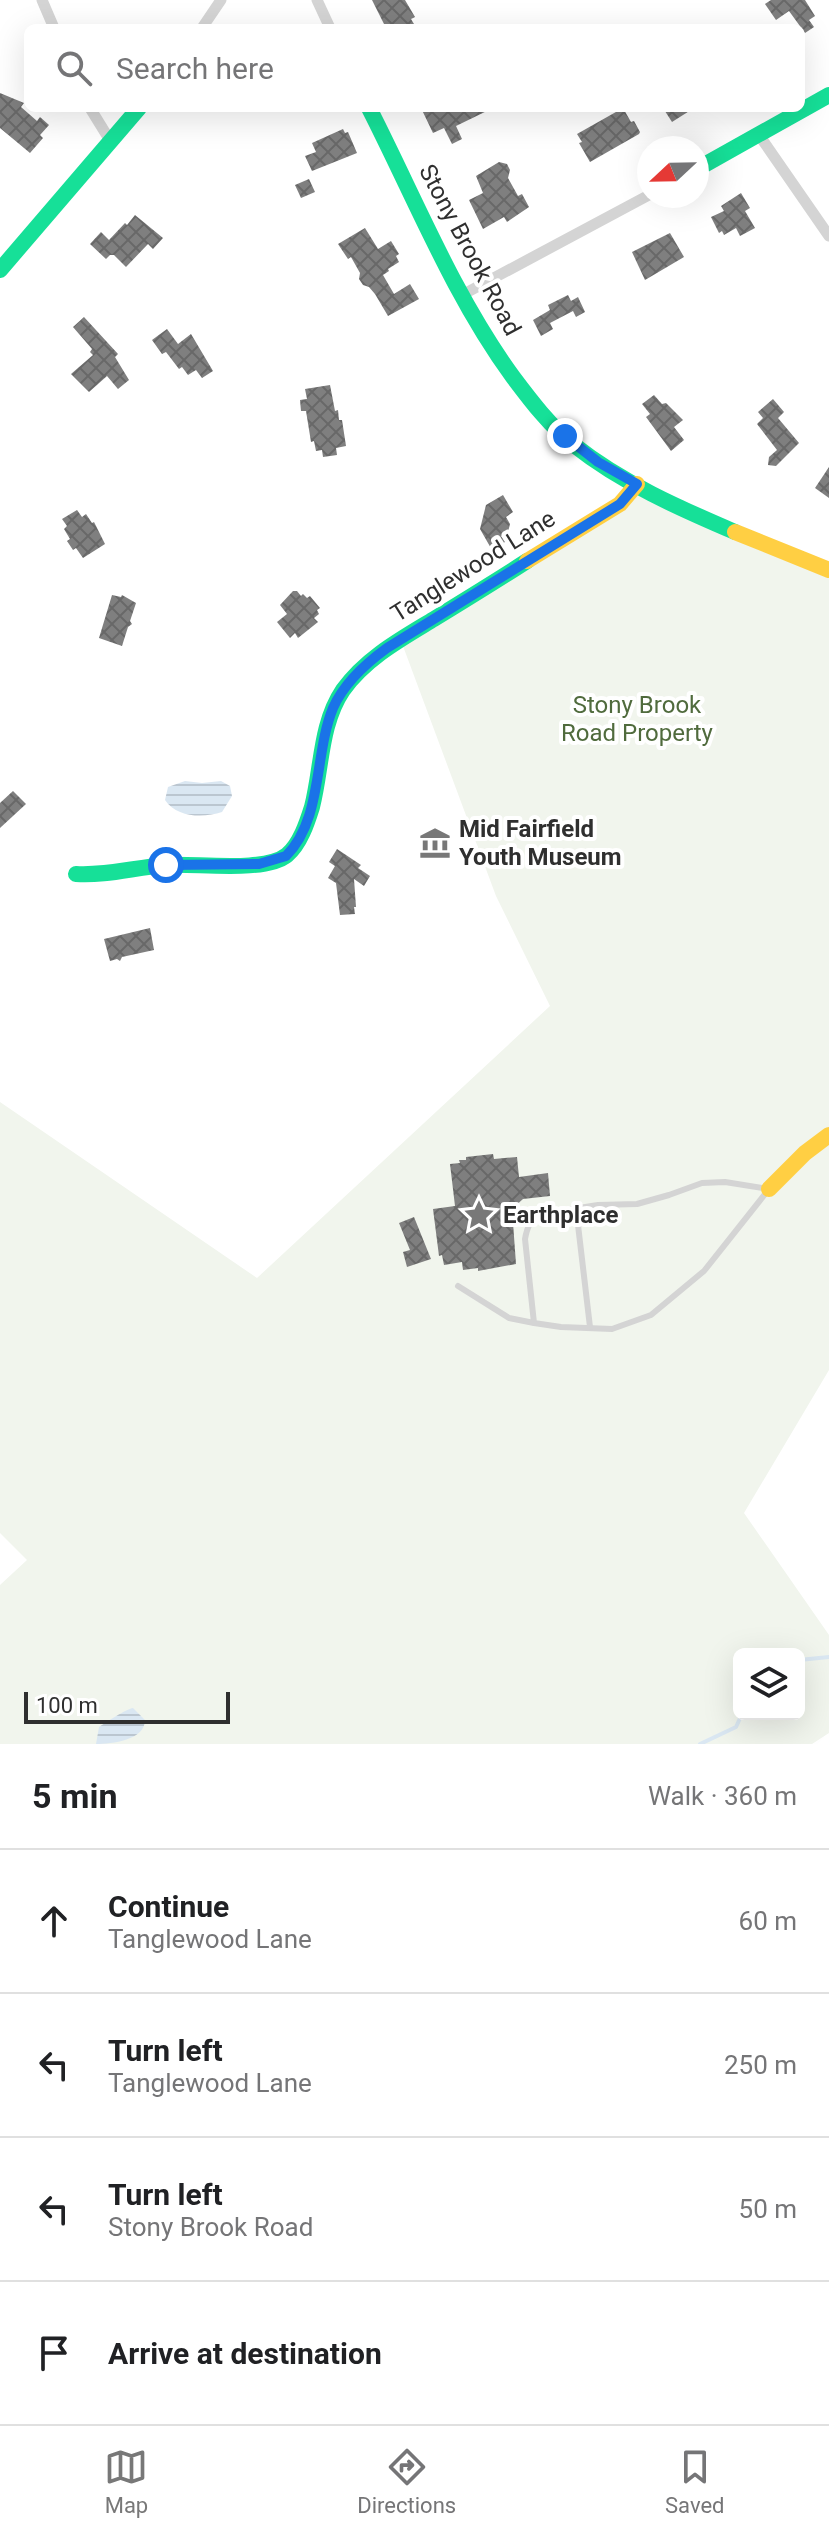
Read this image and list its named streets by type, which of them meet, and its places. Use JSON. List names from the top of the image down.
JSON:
{
  "streets": {
    "street": ["Stony Brook Road", "Tanglewood Lane"]
  },
  "crossings": [
    ["Stony Brook Road", "Tanglewood Lane"]
  ],
  "parks": ["Stony Brook Road Property"],
  "places": {
    "museum": ["Mid Fairfield Youth Museum"],
    "place": ["Earthplace"]
  },
  "scale_bar": "100 m",
  "north": "left",
  "page": {
    "search": "Search here",
    "scale": "100 m",
    "heading": ["5 min", "Walk · 360 m"],
    "list": [
      ["Continue", "Tanglewood Lane", "60 m"],
      ["Turn left", "Tanglewood Lane", "250 m"],
      ["Turn left", "Stony Brook Road", "50 m"],
      "Arrive at destination"
    ],
    "nav": ["Map", "Directions", "Saved"]
  }
}
